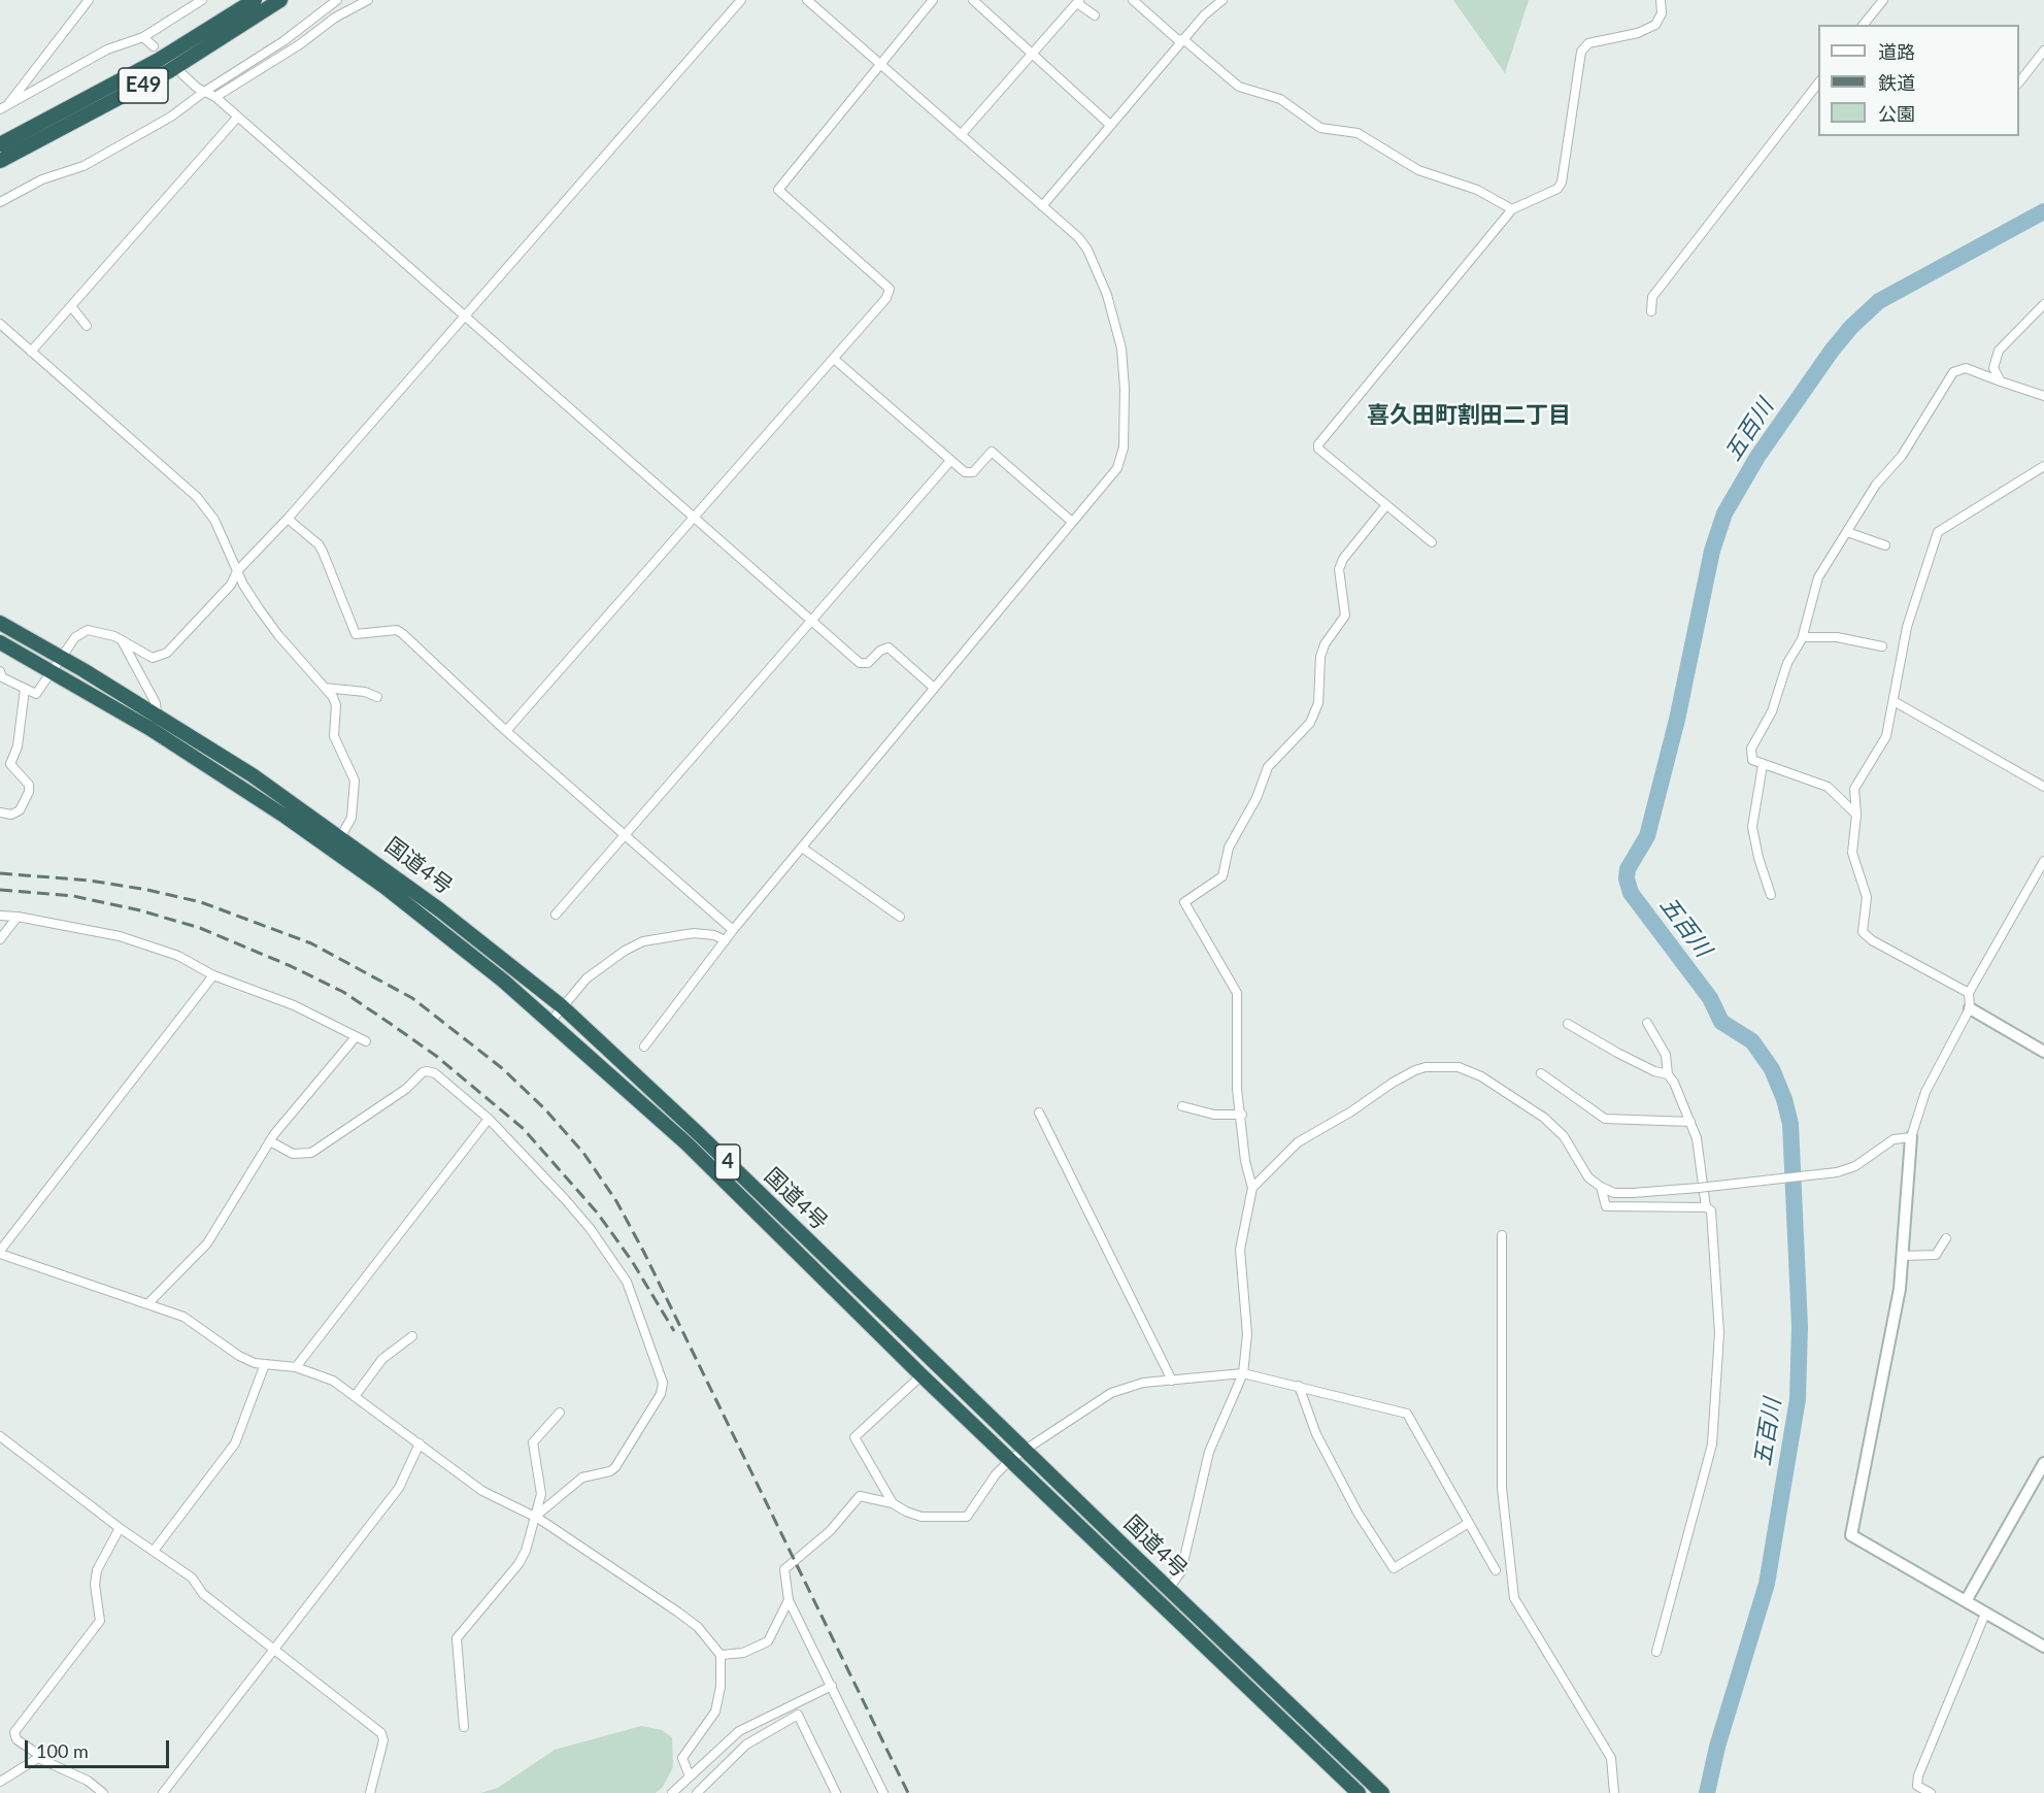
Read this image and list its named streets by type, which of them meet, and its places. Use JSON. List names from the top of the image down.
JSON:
{
  "streets": {
    "highway": ["E49", "国道4号", "4"]
  },
  "districts": ["喜久田町割田二丁目"],
  "water": ["五百川"],
  "legend": ["道路", "鉄道", "公園"],
  "scale_bar": "100 m"
}
